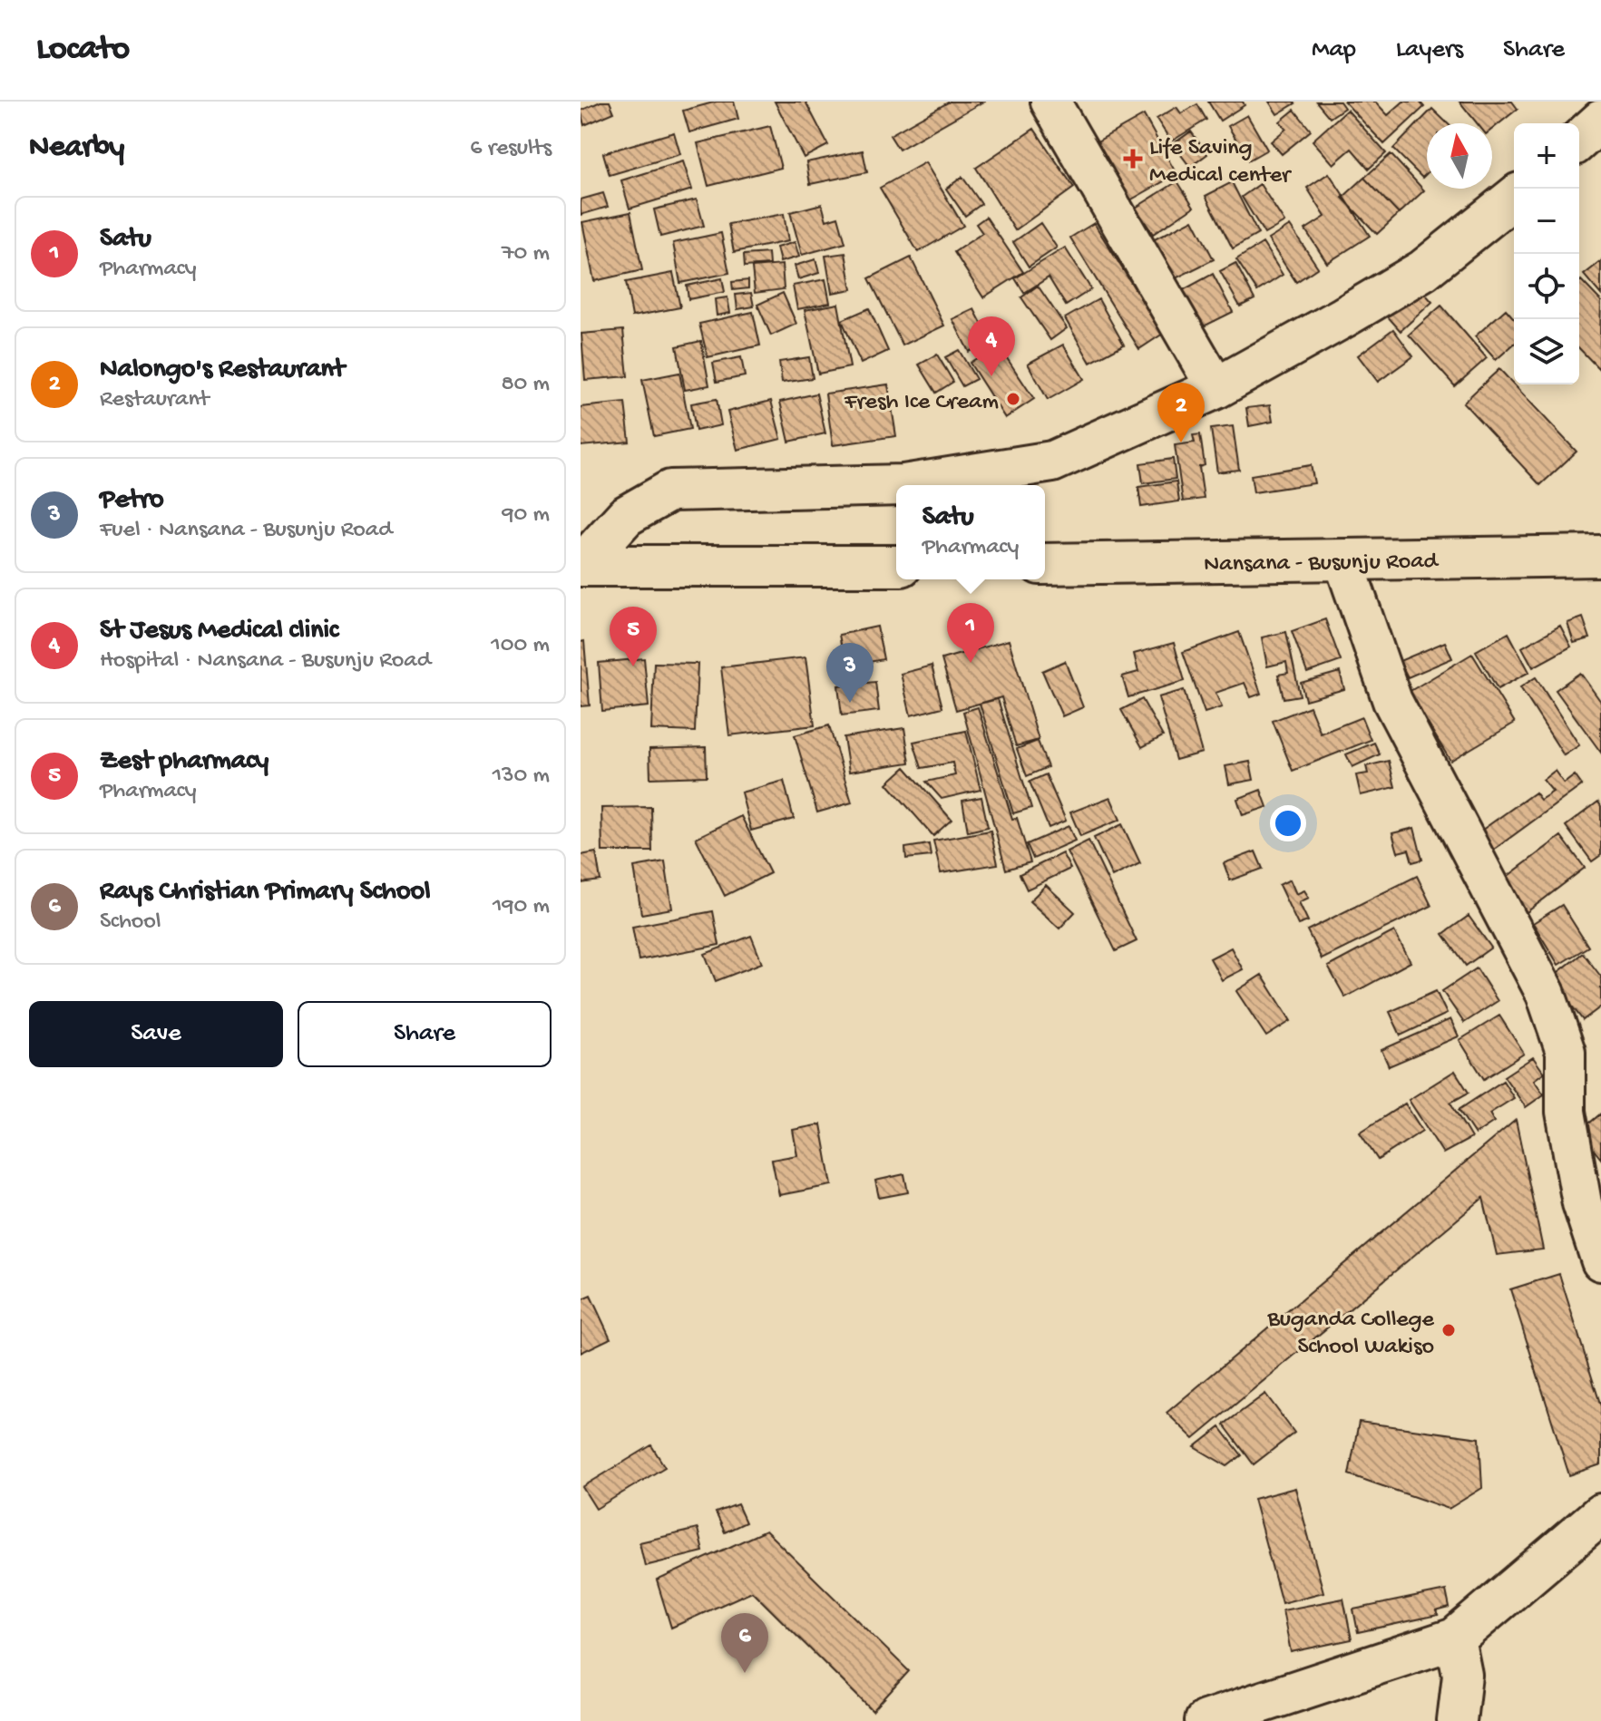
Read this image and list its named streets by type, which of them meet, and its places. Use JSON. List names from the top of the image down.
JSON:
{
  "streets": {
    "street": ["Nansana - Busunju Road"]
  },
  "places": {
    "health": ["Life Saving Medical center"],
    "other": ["Fresh Ice Cream", "Buganda College School Wakiso"]
  },
  "north": "top",
  "page": {
    "header": "Locato",
    "nav": ["Map", "Layers", "Share"],
    "heading": ["Nearby", "6 results"],
    "map_buttons": ["+", "−"],
    "list": [
      {
        "mark": "1",
        "name": "Satu",
        "note": "Pharmacy",
        "value": "70 m"
      },
      {
        "mark": "2",
        "name": "Nalongo's Restaurant",
        "note": "Restaurant",
        "value": "80 m"
      },
      {
        "mark": "3",
        "name": "Petro",
        "note": "Fuel · Nansana - Busunju Road",
        "value": "90 m"
      },
      {
        "mark": "4",
        "name": "St Jesus Medical clinic",
        "note": "Hospital · Nansana - Busunju Road",
        "value": "100 m"
      },
      {
        "mark": "5",
        "name": "Zest pharmacy",
        "note": "Pharmacy",
        "value": "130 m"
      },
      {
        "mark": "6",
        "name": "Rays Christian Primary School",
        "note": "School",
        "value": "190 m"
      }
    ],
    "pins": [
      "4",
      "2",
      "1",
      "5",
      "3",
      "6"
    ],
    "popup": ["Satu", "Pharmacy"],
    "buttons": ["Save", "Share"]
  }
}
